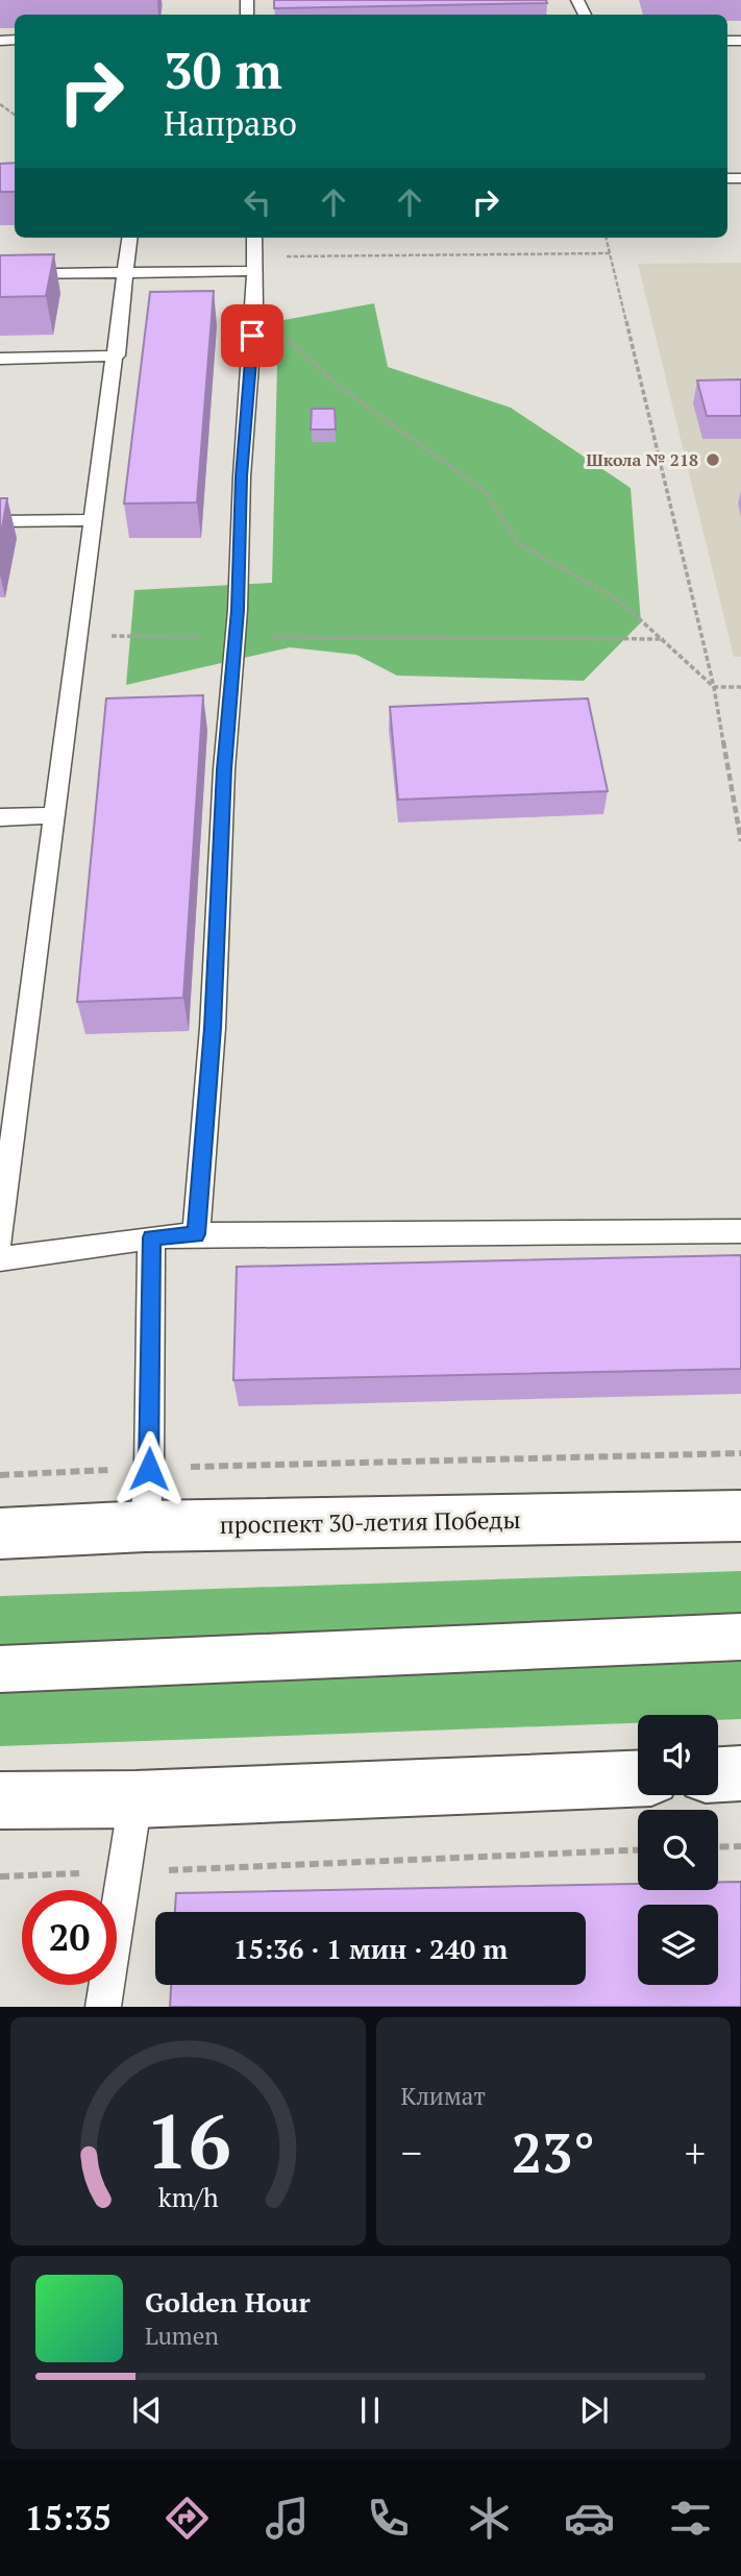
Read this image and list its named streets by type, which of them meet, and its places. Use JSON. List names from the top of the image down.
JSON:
{
  "streets": {
    "main road": ["проспект 30-летия Победы"]
  },
  "places": ["Школа № 218"],
  "page": {
    "turn": ["30 m", "Направо"],
    "limit": "20",
    "trip": "15:36 · 1 мин · 240 m",
    "tile": "Климат",
    "heat": ["−", "23°", "+"],
    "song": ["Golden Hour", "Lumen"],
    "tabs": "15:35",
    "gauge": ["16", "km/h"]
  }
}
